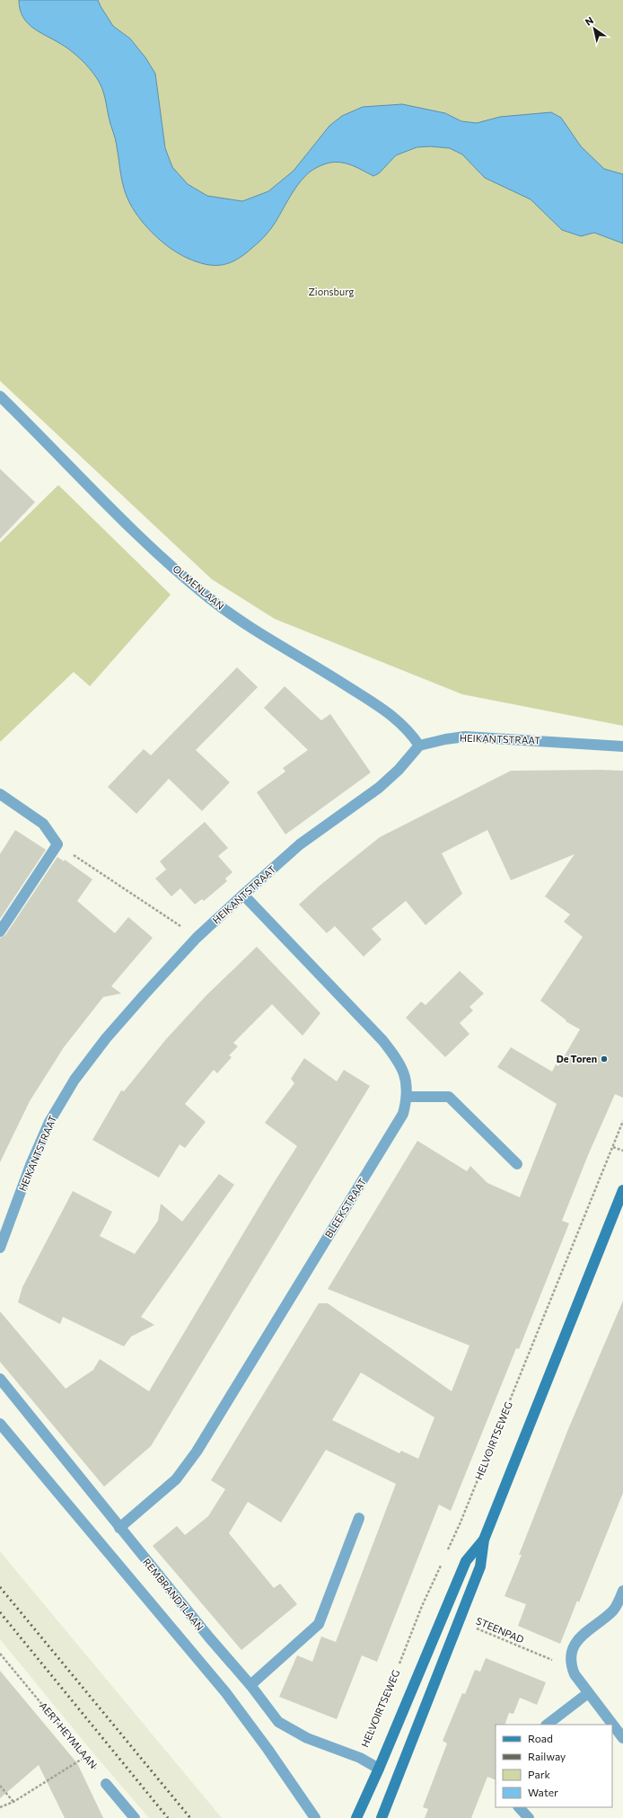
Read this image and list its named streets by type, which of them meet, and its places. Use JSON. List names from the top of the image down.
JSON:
{
  "streets": {
    "street": [
      "OLMENLAAN",
      "HEIKANTSTRAAT",
      "BLEEKSTRAAT",
      "REMBRANDTLAAN"
    ],
    "path": ["HELVOIRTSEWEG", "STEENPAD", "AERT HEYMLAAN"]
  },
  "crossings": [
    ["OLMENLAAN", "HEIKANTSTRAAT"],
    ["HEIKANTSTRAAT", "BLEEKSTRAAT"],
    ["BLEEKSTRAAT", "REMBRANDTLAAN"],
    ["HELVOIRTSEWEG", "REMBRANDTLAAN"]
  ],
  "parks": ["Zionsburg"],
  "places": ["De Toren"],
  "legend": [
    "Road",
    "Railway",
    "Park",
    "Water"
  ],
  "north": "top left"
}
